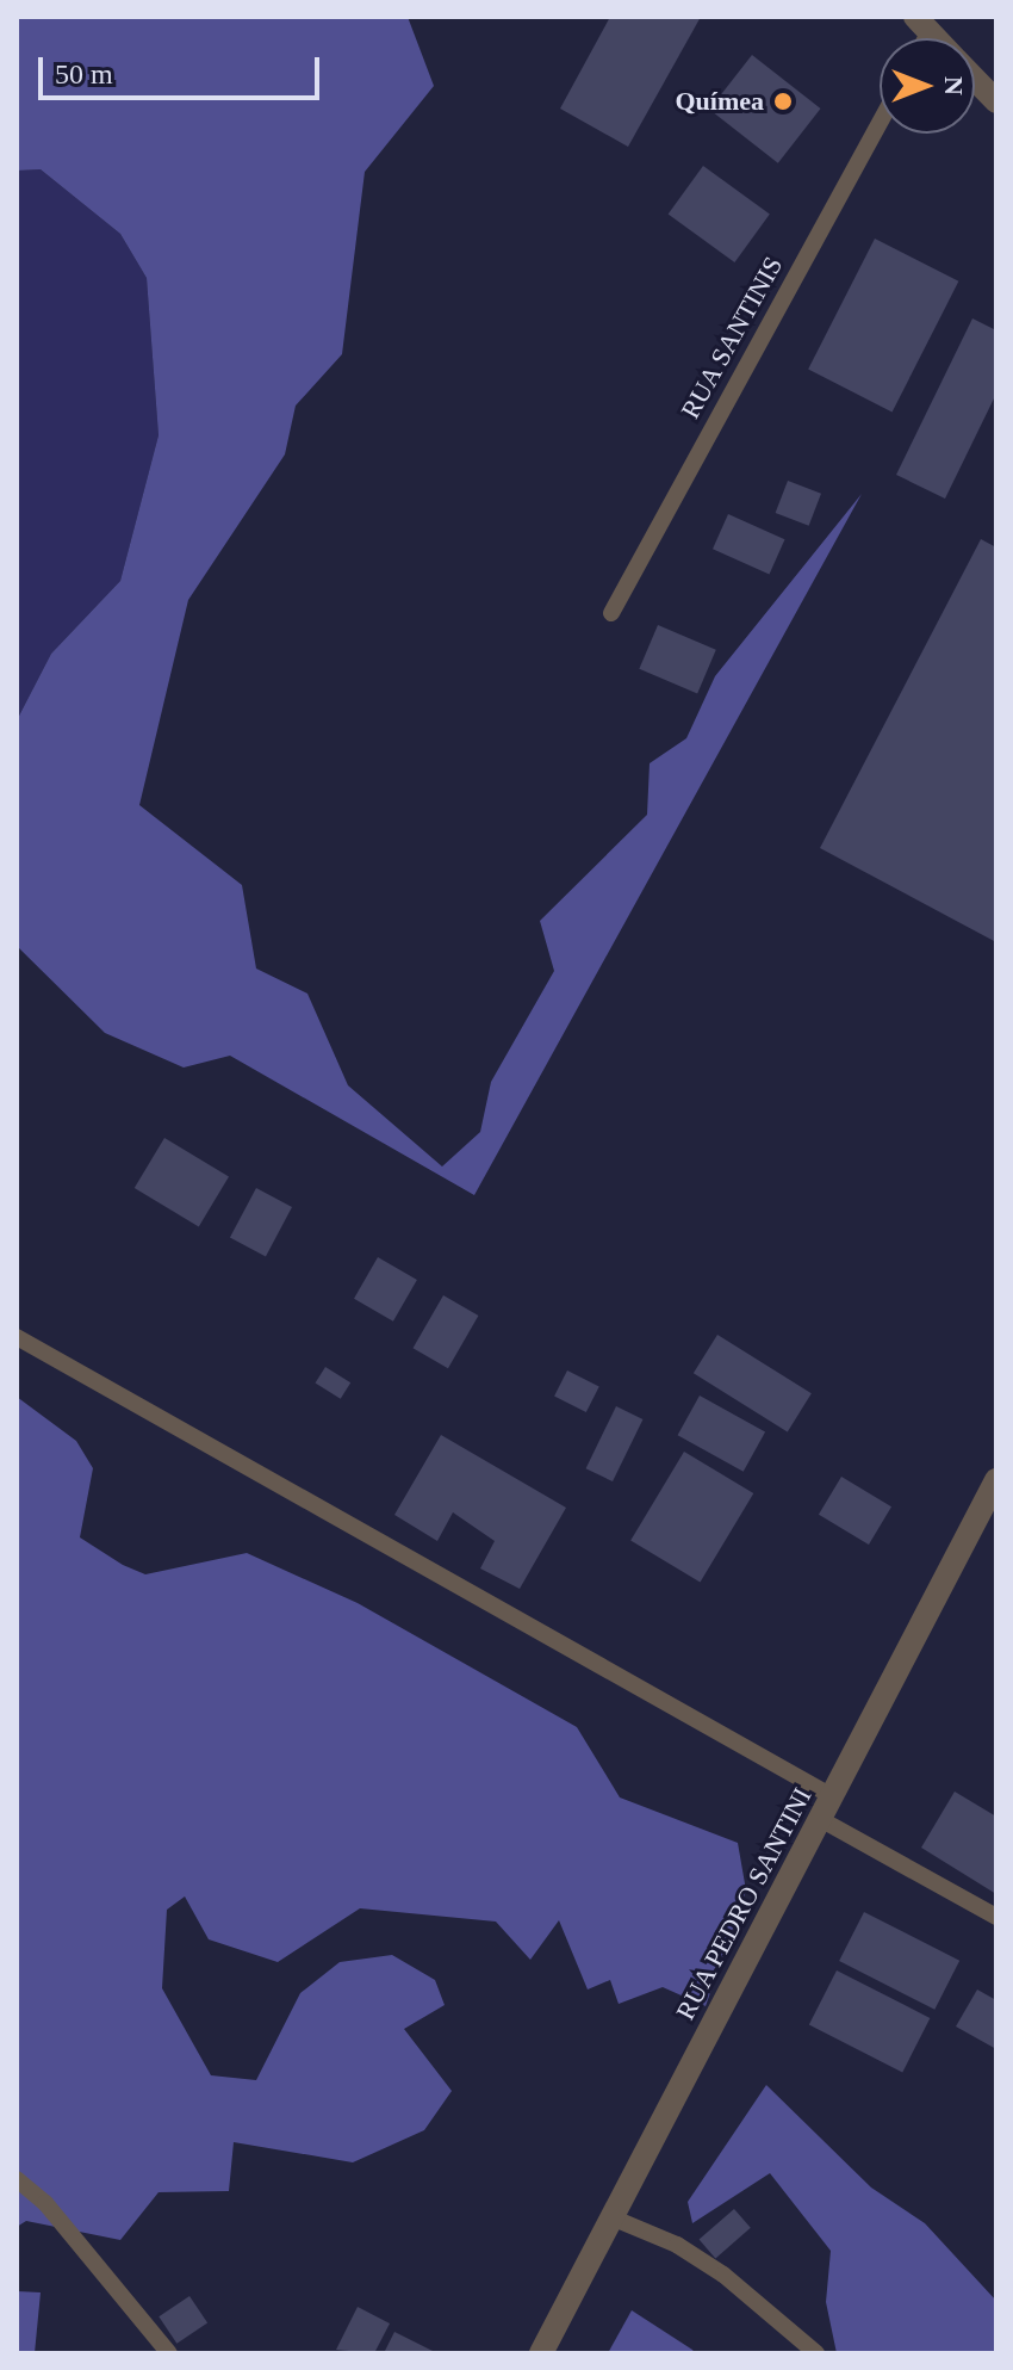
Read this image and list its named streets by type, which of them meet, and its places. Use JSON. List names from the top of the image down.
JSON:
{
  "streets": {
    "street": ["RUA PEDRO SANTINI"],
    "lane": ["RUA SANTINIS"]
  },
  "places": ["Químea"],
  "scale_bar": "50 m",
  "north": "right"
}
